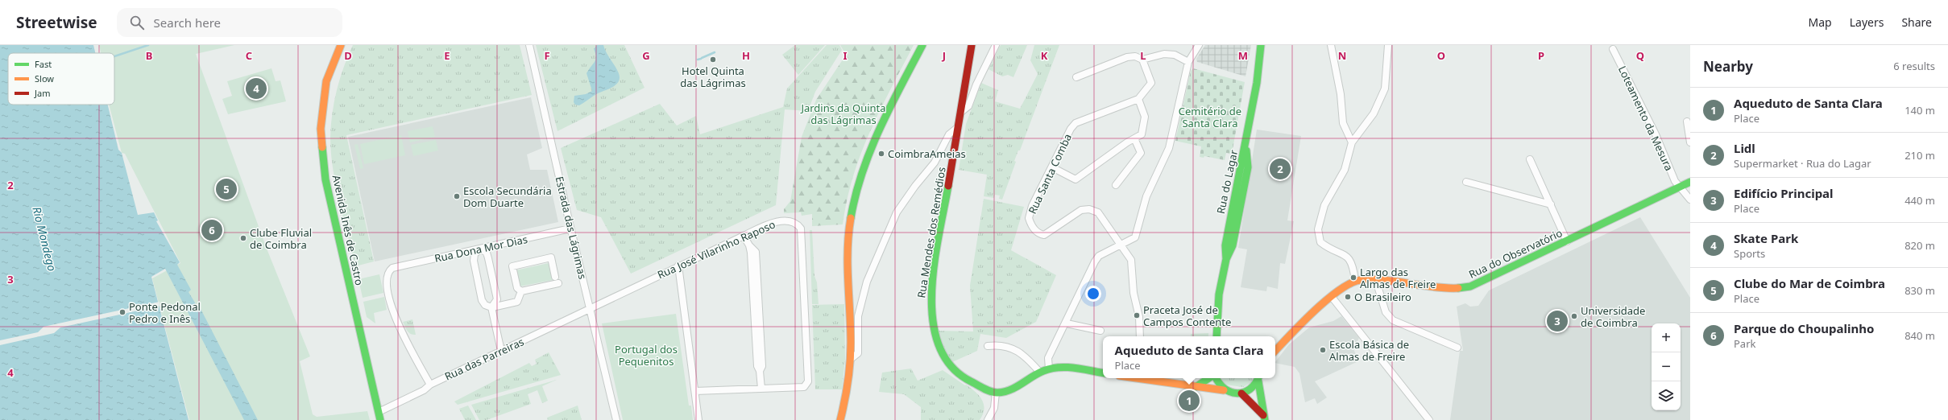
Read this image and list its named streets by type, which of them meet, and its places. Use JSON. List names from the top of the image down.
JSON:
{
  "streets": {
    "street": [
      "Loteamento da Mesura",
      "Rua Santa Comba",
      "Rua do Lagar",
      "Estrada das Lágrimas",
      "Avenida Inês de Castro",
      "Rua Mendes dos Remédios",
      "Rua Dona Mor Dias",
      "Rua José Vilarinho Raposo",
      "Rua do Observatório",
      "Rua das Parreiras"
    ]
  },
  "crossings": [
    ["Loteamento da Mesura", "Rua do Observatório"],
    ["Estrada das Lágrimas", "Rua Dona Mor Dias"],
    ["Estrada das Lágrimas", "Rua José Vilarinho Raposo"],
    ["Estrada das Lágrimas", "Rua das Parreiras"],
    ["Avenida Inês de Castro", "Rua das Parreiras"],
    ["Rua Dona Mor Dias", "Rua das Parreiras"],
    ["Rua José Vilarinho Raposo", "Rua das Parreiras"]
  ],
  "water": ["Rio Mondego"],
  "parks": ["Jardins da Quinta das Lágrimas", "Cemitério de Santa Clara", "Portugal dos Pequenitos"],
  "places": [
    "Hotel Quinta das Lágrimas",
    "CoimbraAmeias",
    "Escola Secundária Dom Duarte",
    "Clube Fluvial de Coimbra",
    "Largo das Almas de Freire",
    "O Brasileiro",
    "Ponte Pedonal Pedro e Inês",
    "Praceta José de Campos Contente",
    "Universidade de Coimbra",
    "Escola Básica de Almas de Freire"
  ],
  "legend": ["Fast", "Slow", "Jam"],
  "page": {
    "header": "Streetwise",
    "search": "Search here",
    "nav": ["Map", "Layers", "Share"],
    "heading": ["Nearby", "6 results"],
    "pins": [
      "4",
      "2",
      "5",
      "6",
      "3",
      "1"
    ],
    "list": [
      {
        "mark": "1",
        "name": "Aqueduto de Santa Clara",
        "note": "Place",
        "value": "140 m"
      },
      {
        "mark": "2",
        "name": "Lidl",
        "note": "Supermarket · Rua do Lagar",
        "value": "210 m"
      },
      {
        "mark": "3",
        "name": "Edifício Principal",
        "note": "Place",
        "value": "440 m"
      },
      {
        "mark": "4",
        "name": "Skate Park",
        "note": "Sports",
        "value": "820 m"
      },
      {
        "mark": "5",
        "name": "Clube do Mar de Coimbra",
        "note": "Place",
        "value": "830 m"
      },
      {
        "mark": "6",
        "name": "Parque do Choupalinho",
        "note": "Park",
        "value": "840 m"
      }
    ],
    "map_buttons": ["+", "−"],
    "popup": ["Aqueduto de Santa Clara", "Place"]
  },
  "grid": {
    "columns": [
      "B",
      "C",
      "D",
      "E",
      "F",
      "G",
      "H",
      "I",
      "J",
      "K",
      "L",
      "M",
      "N",
      "O",
      "P",
      "Q"
    ],
    "rows": ["2", "3", "4"]
  }
}
